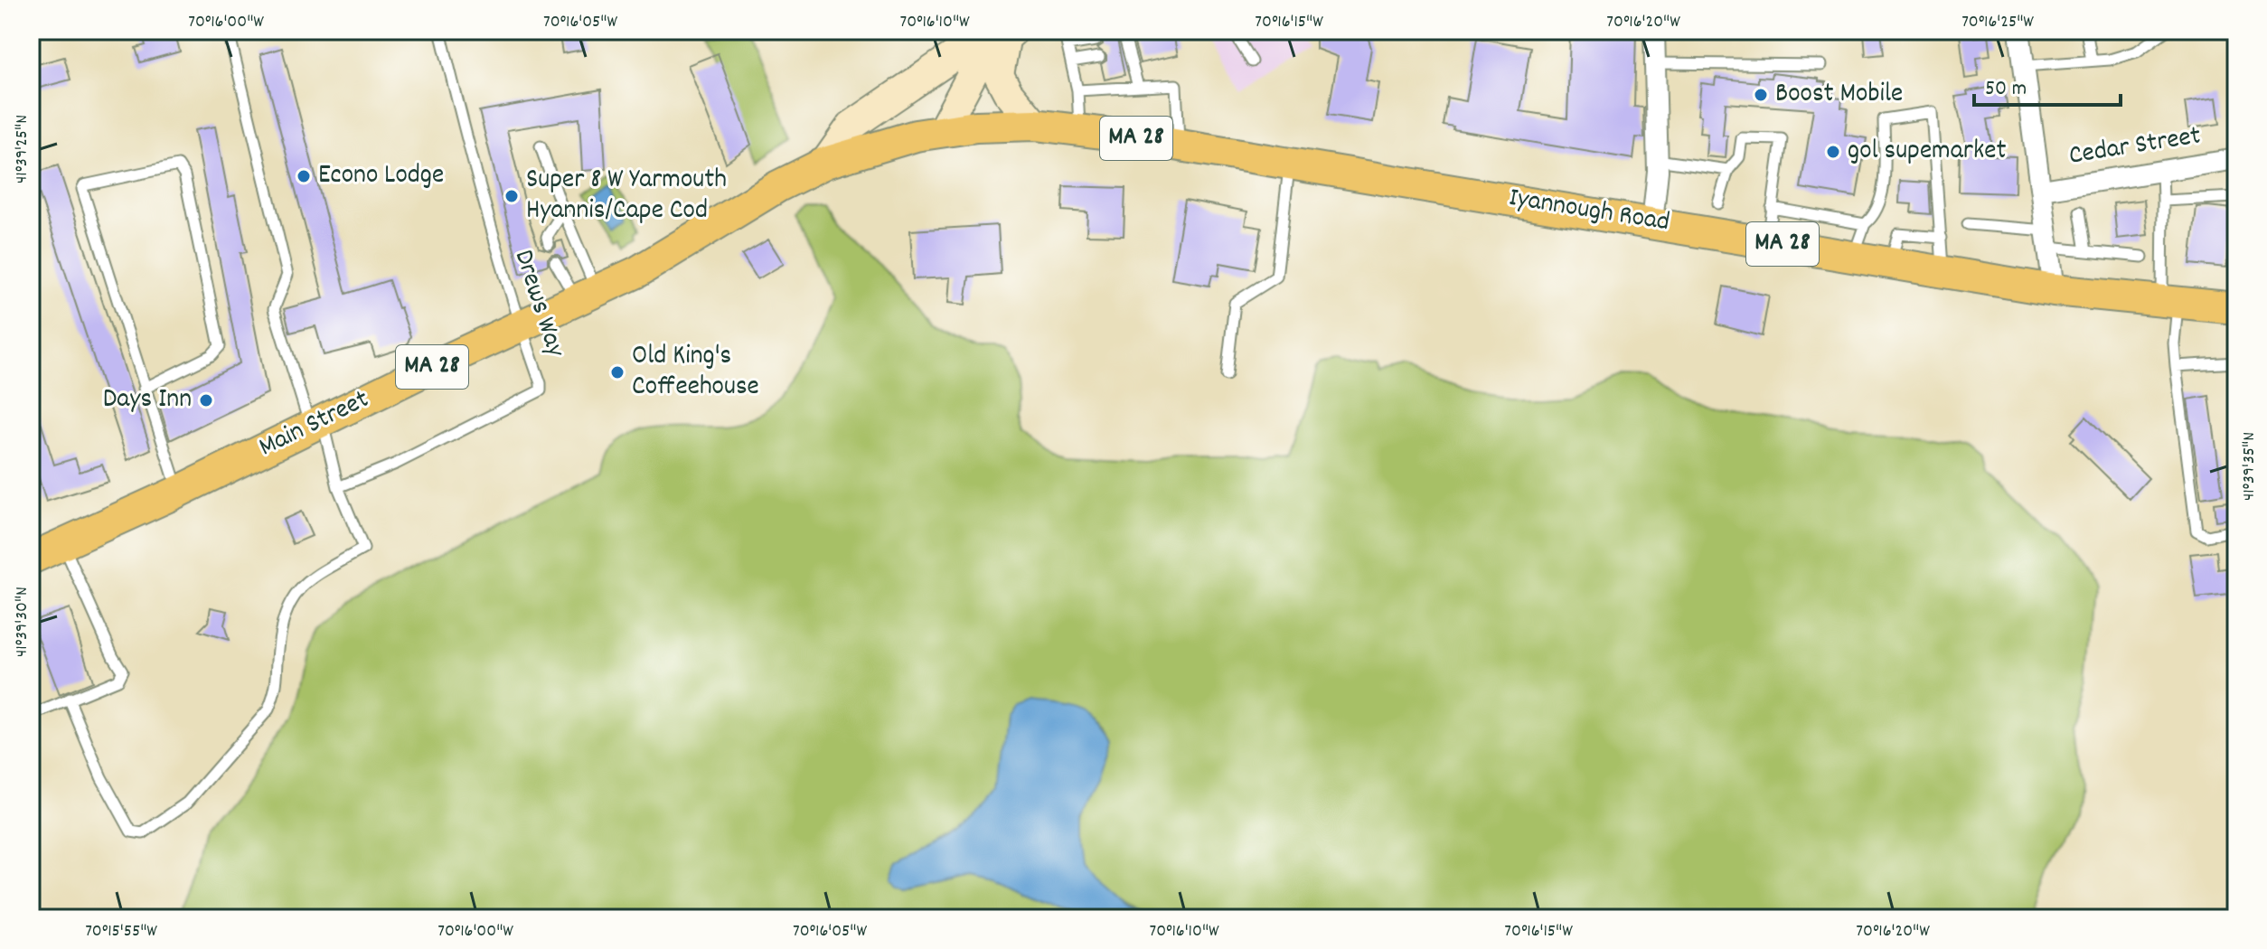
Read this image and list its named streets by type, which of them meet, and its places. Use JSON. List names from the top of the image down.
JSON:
{
  "streets": {
    "main road": ["MA 28", "Iyannough Road", "Main Street"],
    "street": ["Cedar Street"],
    "lane": ["Drews Way"]
  },
  "crossings": [
    ["Cedar Street", "Iyannough Road"],
    ["Iyannough Road", "Main Street"],
    ["Drews Way", "Main Street"]
  ],
  "places": [
    "Boost Mobile",
    "gol supemarket",
    "Econo Lodge",
    "Super 8 W Yarmouth Hyannis/Cape Cod",
    "Old King's Coffeehouse",
    "Days Inn"
  ],
  "scale_bar": "50 m",
  "coordinates": [
    "70°16'00\"W",
    "70°16'05\"W",
    "70°16'10\"W",
    "70°16'15\"W",
    "70°16'20\"W",
    "70°16'25\"W",
    "41°39'25\"N",
    "41°39'35\"N",
    "41°39'30\"N",
    "70°15'55\"W"
  ]
}
